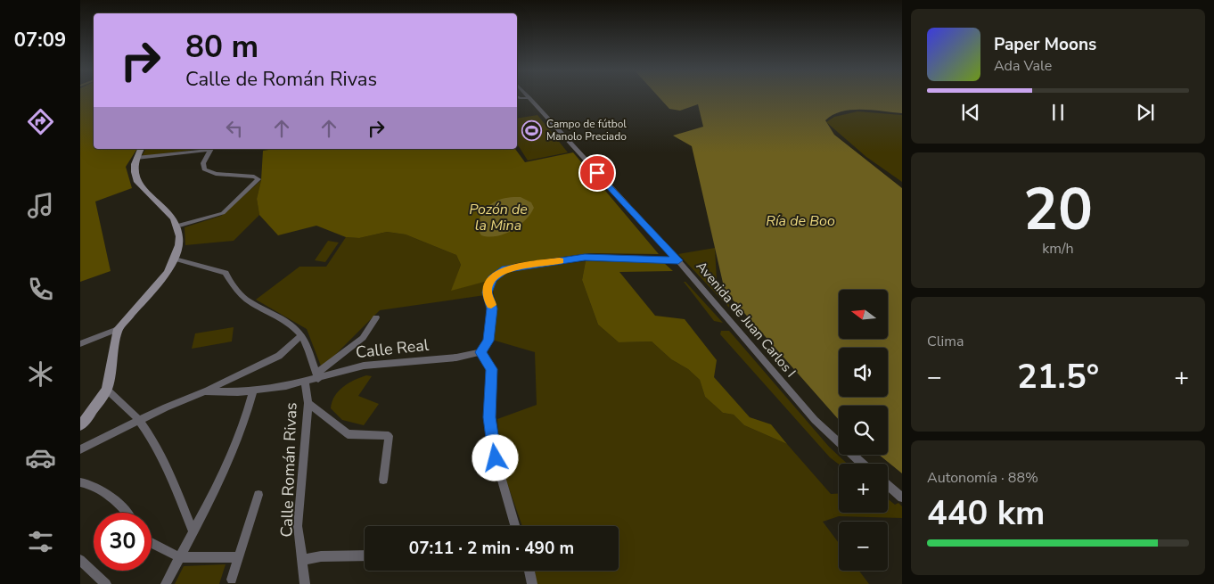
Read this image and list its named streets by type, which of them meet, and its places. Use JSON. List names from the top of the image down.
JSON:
{
  "streets": {
    "street": ["Avenida de Juan Carlos I", "Calle Real", "Calle Román Rivas"]
  },
  "crossings": [
    ["Calle Real", "Calle Román Rivas"]
  ],
  "water": ["Pozón de la Mina", "Ría de Boo"],
  "places": {
    "sports": ["Campo de fútbol Manolo Preciado"]
  },
  "north": "left",
  "page": {
    "tabs": "07:09",
    "turn": ["80 m", "Calle de Román Rivas"],
    "song": ["Paper Moons", "Ada Vale"],
    "tile": [
      ["20", "km/h"],
      "Clima",
      ["Autonomía · 88%", "440 km"]
    ],
    "map_buttons": ["+", "−"],
    "heat": ["−", "21.5°", "+"],
    "limit": "30",
    "trip": "07:11 · 2 min · 490 m"
  }
}
